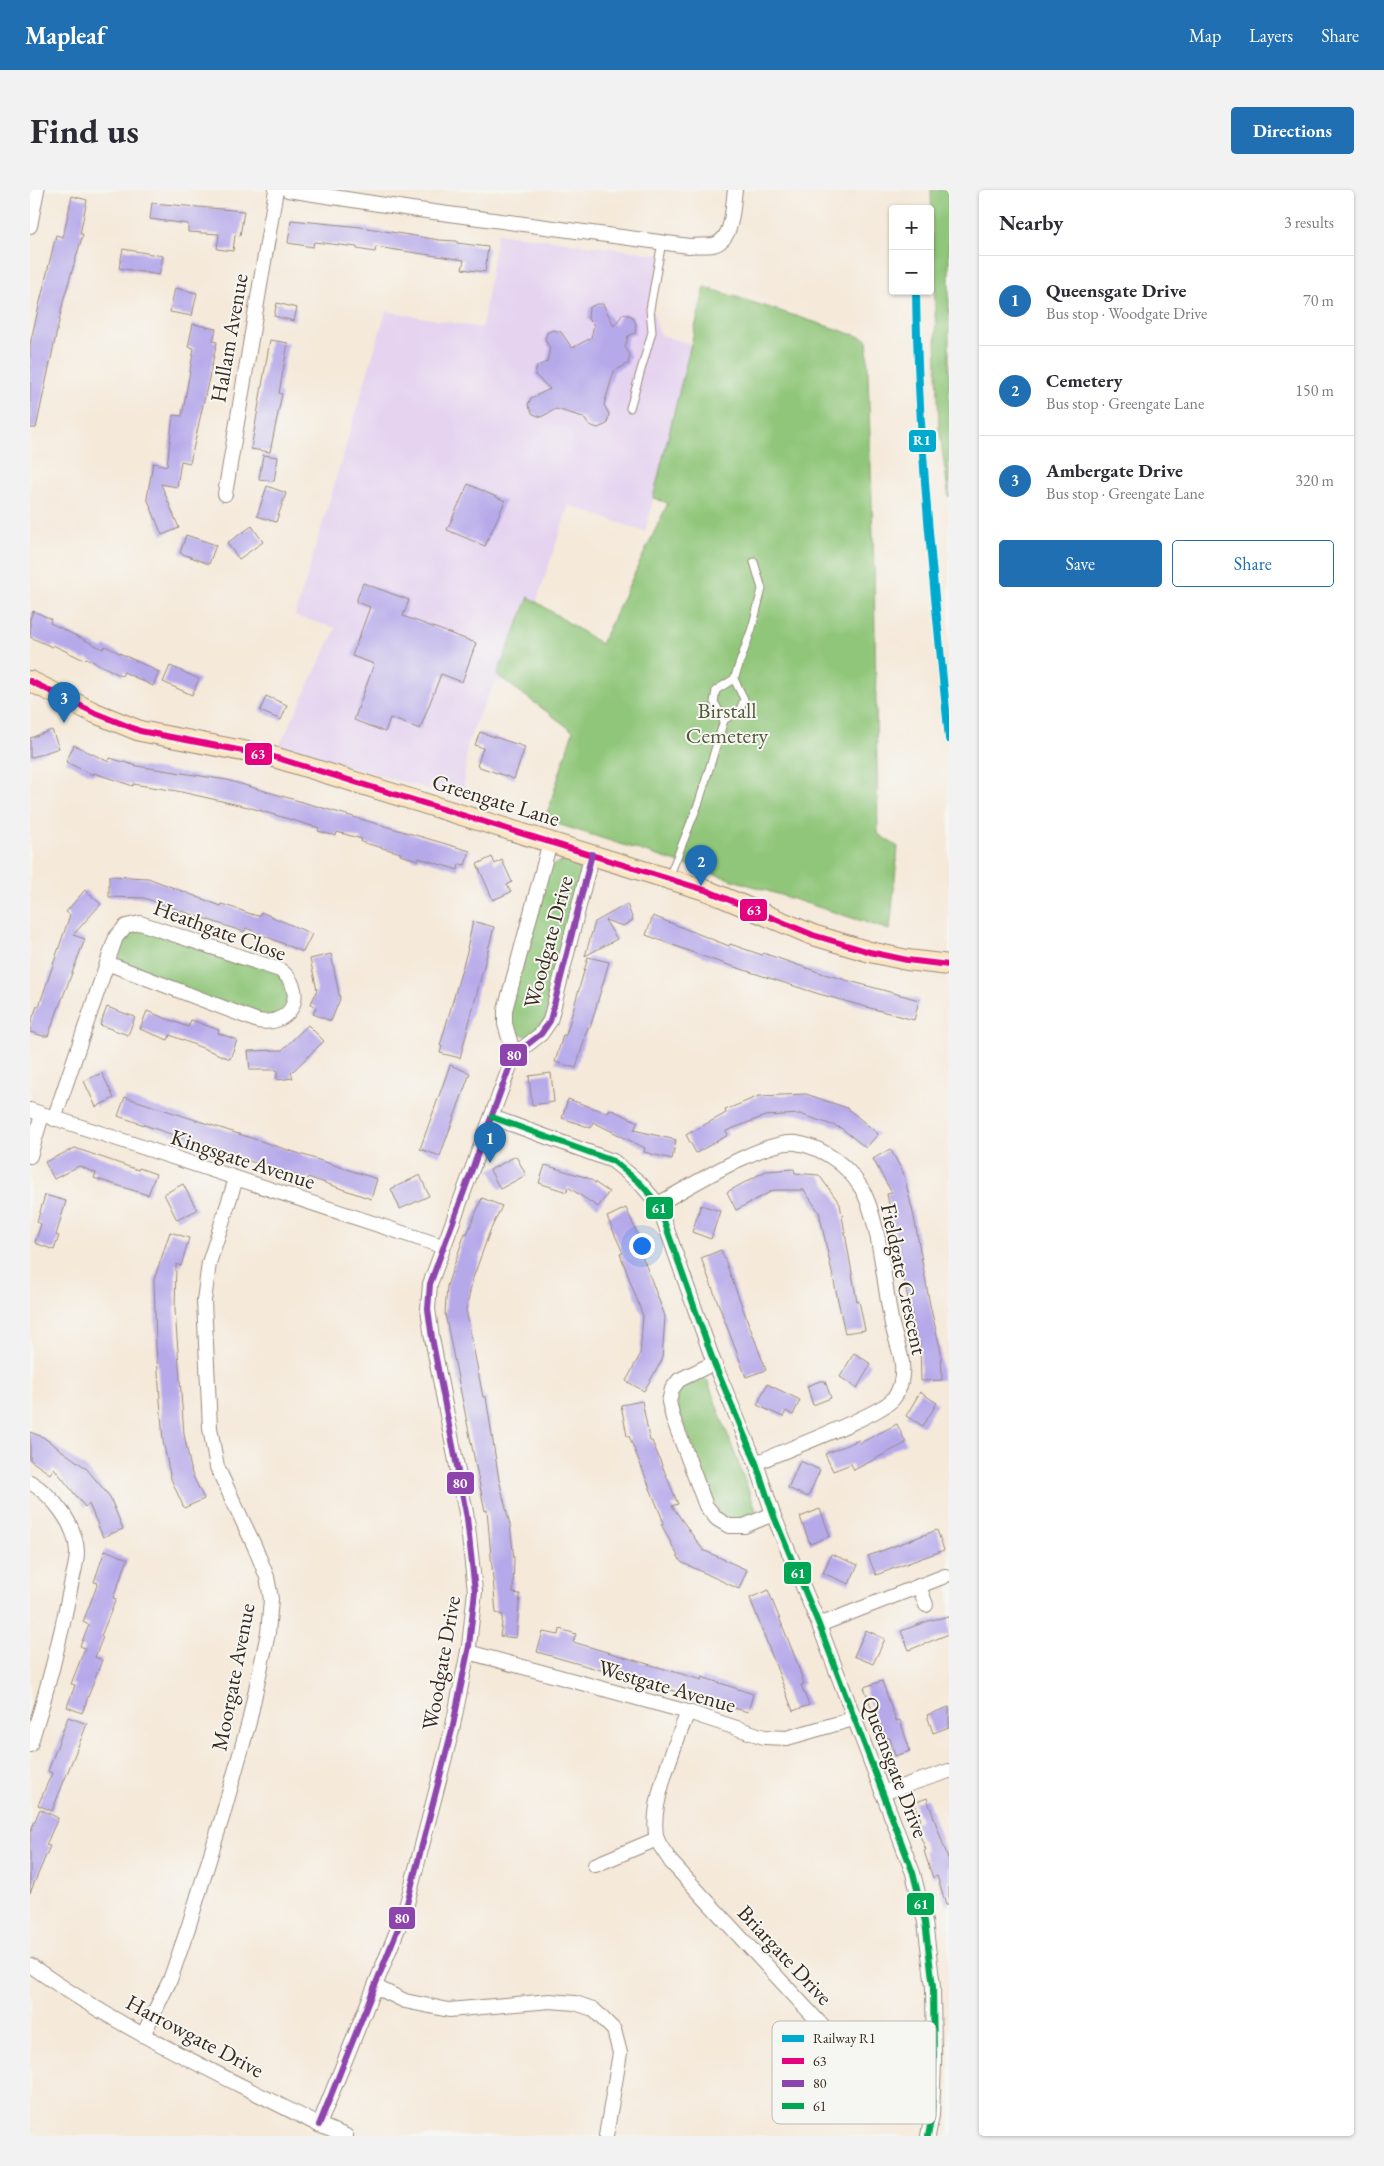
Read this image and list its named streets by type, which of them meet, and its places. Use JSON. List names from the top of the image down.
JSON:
{
  "streets": {
    "street": [
      "Hallam Avenue",
      "Greengate Lane",
      "Heathgate Close",
      "Woodgate Drive",
      "Kingsgate Avenue",
      "Fieldgate Crescent",
      "Moorgate Avenue",
      "Westgate Avenue",
      "Queensgate Drive",
      "Briargate Drive",
      "Harrowgate Drive"
    ]
  },
  "crossings": [
    ["Greengate Lane", "Woodgate Drive"],
    ["Heathgate Close", "Kingsgate Avenue"],
    ["Woodgate Drive", "Kingsgate Avenue"],
    ["Woodgate Drive", "Westgate Avenue"],
    ["Woodgate Drive", "Queensgate Drive"],
    ["Woodgate Drive", "Harrowgate Drive"],
    ["Kingsgate Avenue", "Moorgate Avenue"],
    ["Fieldgate Crescent", "Queensgate Drive"],
    ["Moorgate Avenue", "Harrowgate Drive"],
    ["Westgate Avenue", "Queensgate Drive"],
    ["Westgate Avenue", "Briargate Drive"]
  ],
  "parks": ["Birstall Cemetery"],
  "lines": [
    "rail line R1",
    "transit line 63",
    "transit line 80",
    "transit line 61"
  ],
  "legend": [
    "Railway R1",
    "63",
    "80",
    "61"
  ],
  "page": {
    "header": "Mapleaf",
    "nav": ["Map", "Layers", "Share"],
    "buttons": [
      "Directions",
      ["Save", "Share"]
    ],
    "title": "Find us",
    "heading": ["Nearby", "3 results"],
    "map_buttons": ["+", "−"],
    "list": [
      {
        "mark": "1",
        "name": "Queensgate Drive",
        "note": "Bus stop · Woodgate Drive",
        "value": "70 m"
      },
      {
        "mark": "2",
        "name": "Cemetery",
        "note": "Bus stop · Greengate Lane",
        "value": "150 m"
      },
      {
        "mark": "3",
        "name": "Ambergate Drive",
        "note": "Bus stop · Greengate Lane",
        "value": "320 m"
      }
    ],
    "pins": ["3", "2", "1"]
  }
}
